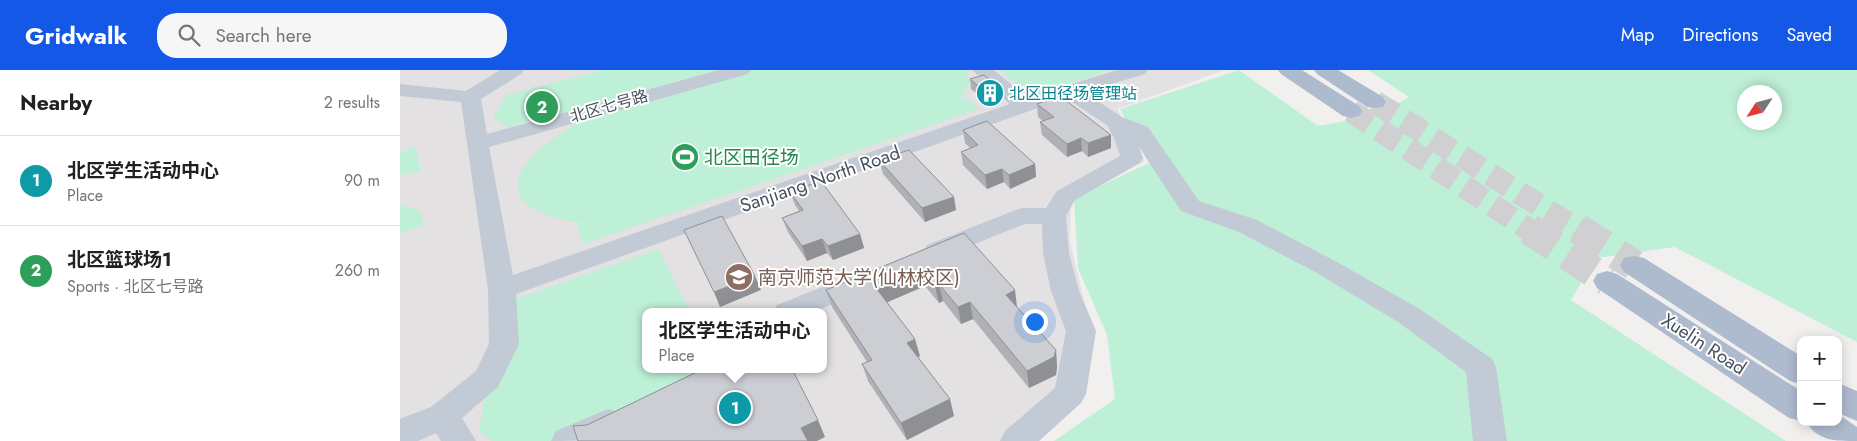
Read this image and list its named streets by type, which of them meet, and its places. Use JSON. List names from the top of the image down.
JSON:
{
  "streets": {
    "main road": ["Xuelin Road"],
    "street": ["北区七号路", "Sanjiang North Road"]
  },
  "places": {
    "building": ["北区田径场管理站"],
    "sports": ["北区田径场"],
    "school or university": ["南京师范大学(仙林校区)"]
  },
  "north": "bottom left",
  "page": {
    "header": "Gridwalk",
    "search": "Search here",
    "nav": ["Map", "Directions", "Saved"],
    "heading": ["Nearby", "2 results"],
    "pins": ["2", "1"],
    "list": [
      {
        "mark": "1",
        "name": "北区学生活动中心",
        "note": "Place",
        "value": "90 m"
      },
      {
        "mark": "2",
        "name": "北区篮球场1",
        "note": "Sports · 北区七号路",
        "value": "260 m"
      }
    ],
    "popup": ["北区学生活动中心", "Place"],
    "map_buttons": ["+", "−"]
  }
}
